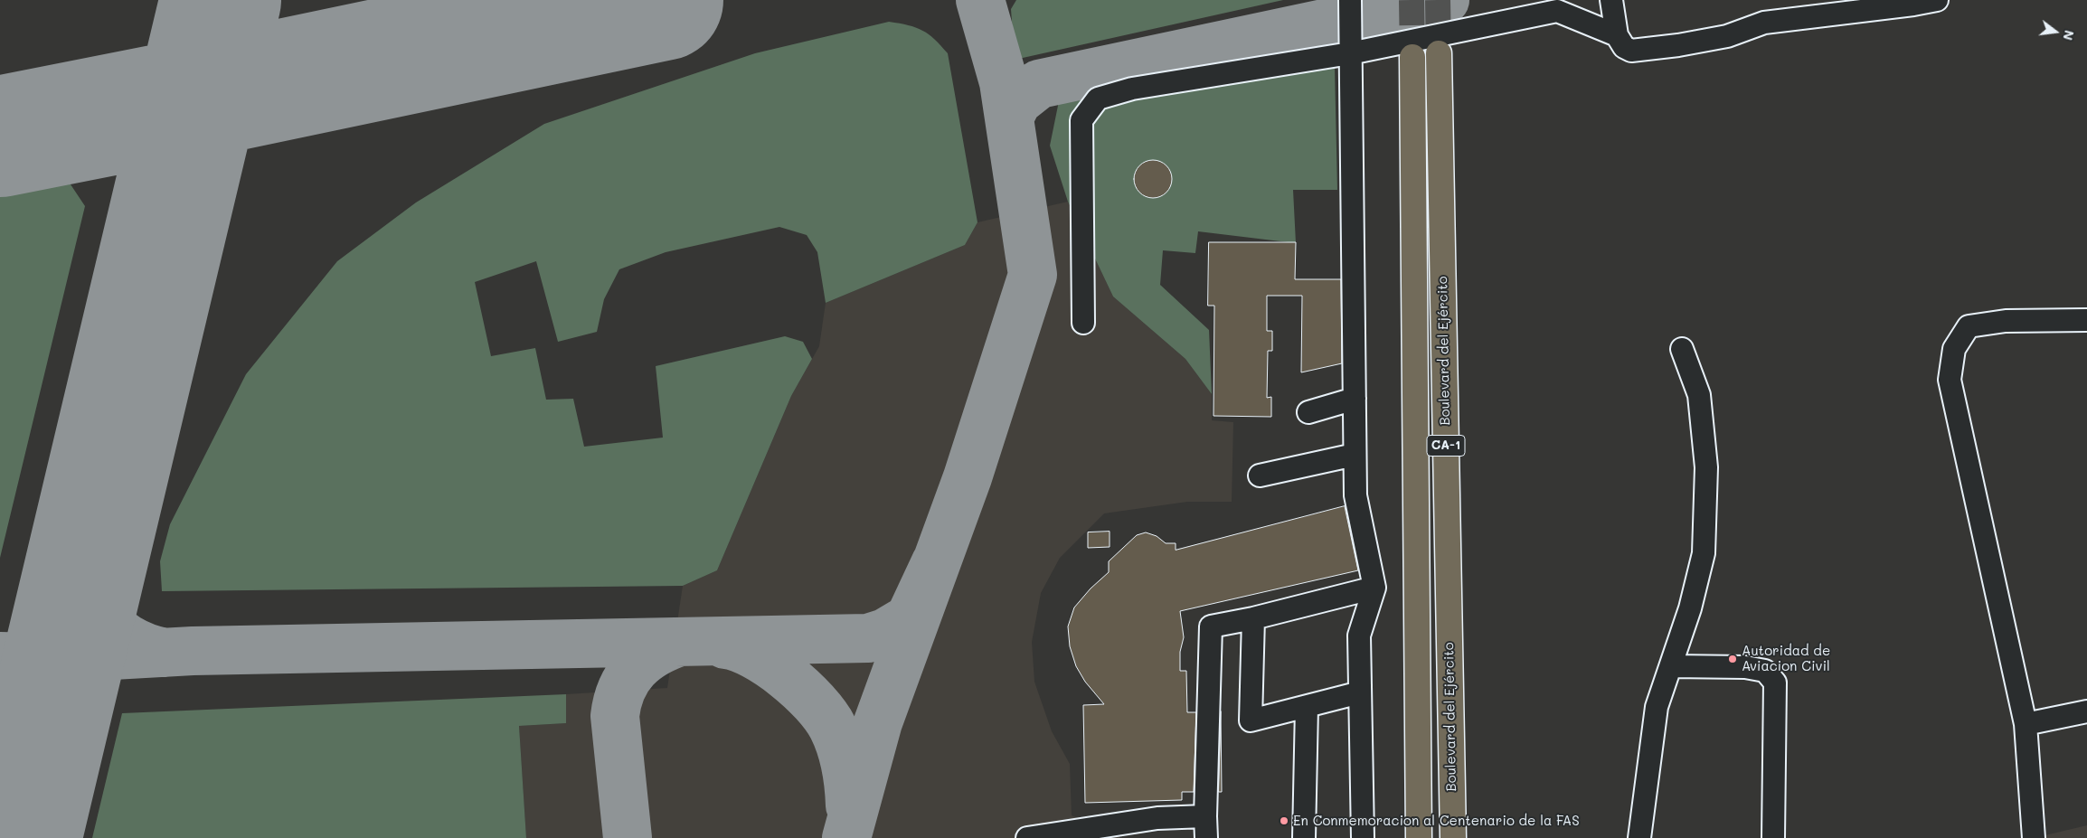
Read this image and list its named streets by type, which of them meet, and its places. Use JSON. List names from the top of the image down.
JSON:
{
  "streets": {
    "highway": ["Boulevard del Ejército", "CA-1"]
  },
  "places": ["Autoridad de Aviacion Civil", "En Conmemoracion al Centenario de la FAS"],
  "north": "right"
}
